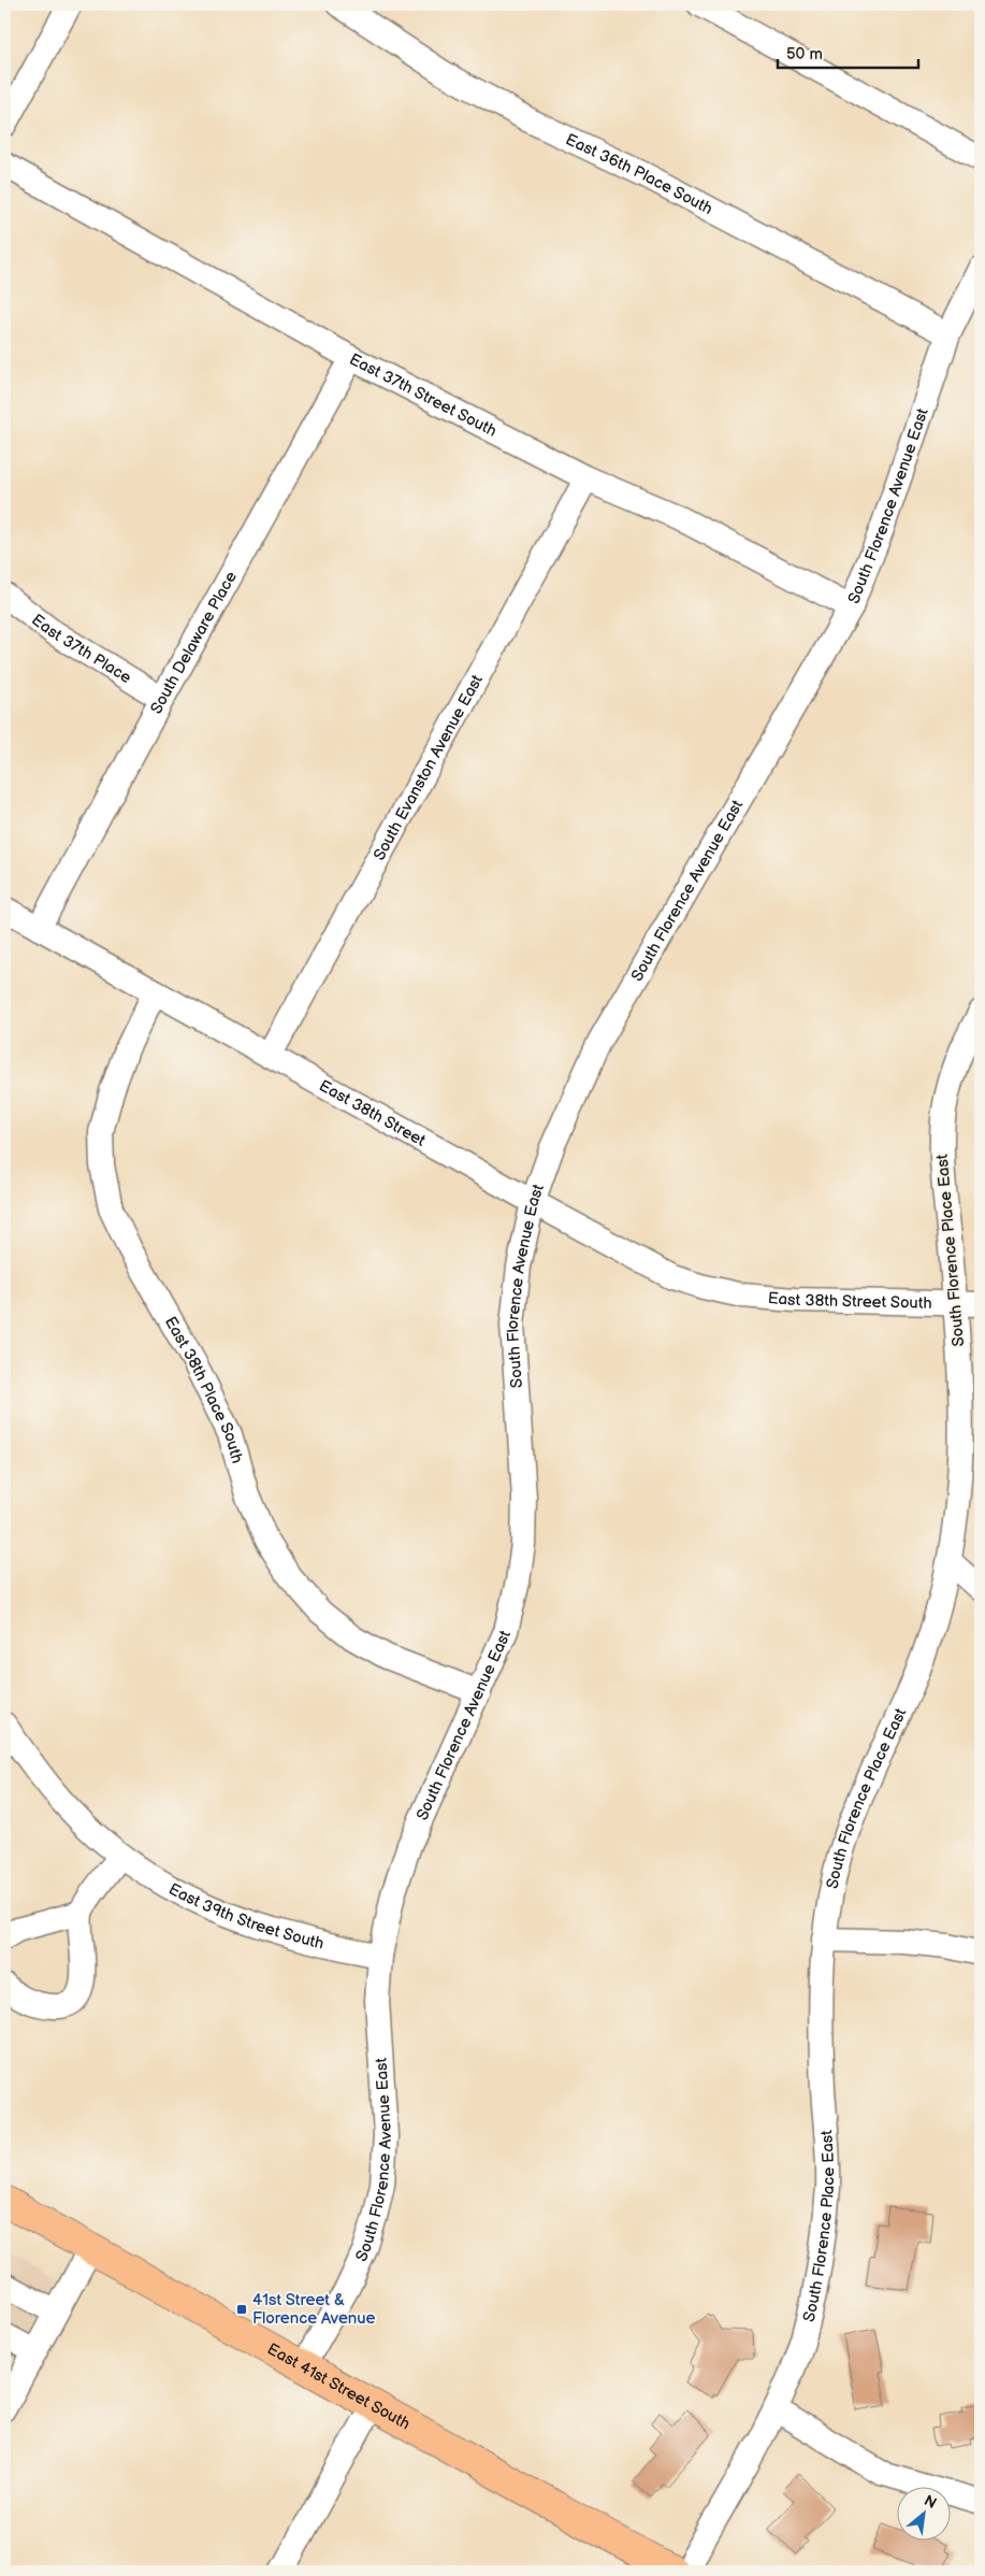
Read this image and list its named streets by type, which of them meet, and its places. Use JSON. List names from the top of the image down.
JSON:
{
  "streets": {
    "main road": ["East 41st Street South"],
    "street": [
      "East 36th Place South",
      "East 37th Street South",
      "South Florence Avenue East",
      "South Delaware Place",
      "East 37th Place",
      "South Evanston Avenue East",
      "East 38th Street",
      "South Florence Place East",
      "East 38th Street South",
      "East 38th Place South",
      "East 39th Street South"
    ]
  },
  "crossings": [
    ["East 36th Place South", "South Florence Avenue East"],
    ["East 37th Street South", "South Florence Avenue East"],
    ["East 37th Street South", "South Delaware Place"],
    ["East 37th Street South", "South Evanston Avenue East"],
    ["South Florence Avenue East", "East 38th Street"],
    ["South Florence Avenue East", "East 38th Place South"],
    ["South Florence Avenue East", "East 39th Street South"],
    ["South Florence Avenue East", "East 41st Street South"],
    ["South Delaware Place", "East 37th Place"],
    ["South Delaware Place", "East 38th Street"],
    ["South Evanston Avenue East", "East 38th Street"],
    ["East 38th Street", "East 38th Street South"],
    ["East 38th Street", "East 38th Place South"],
    ["South Florence Place East", "East 38th Street South"]
  ],
  "places": {
    "transit": ["41st Street & Florence Avenue"]
  },
  "scale_bar": "50 m",
  "north": "top right"
}
